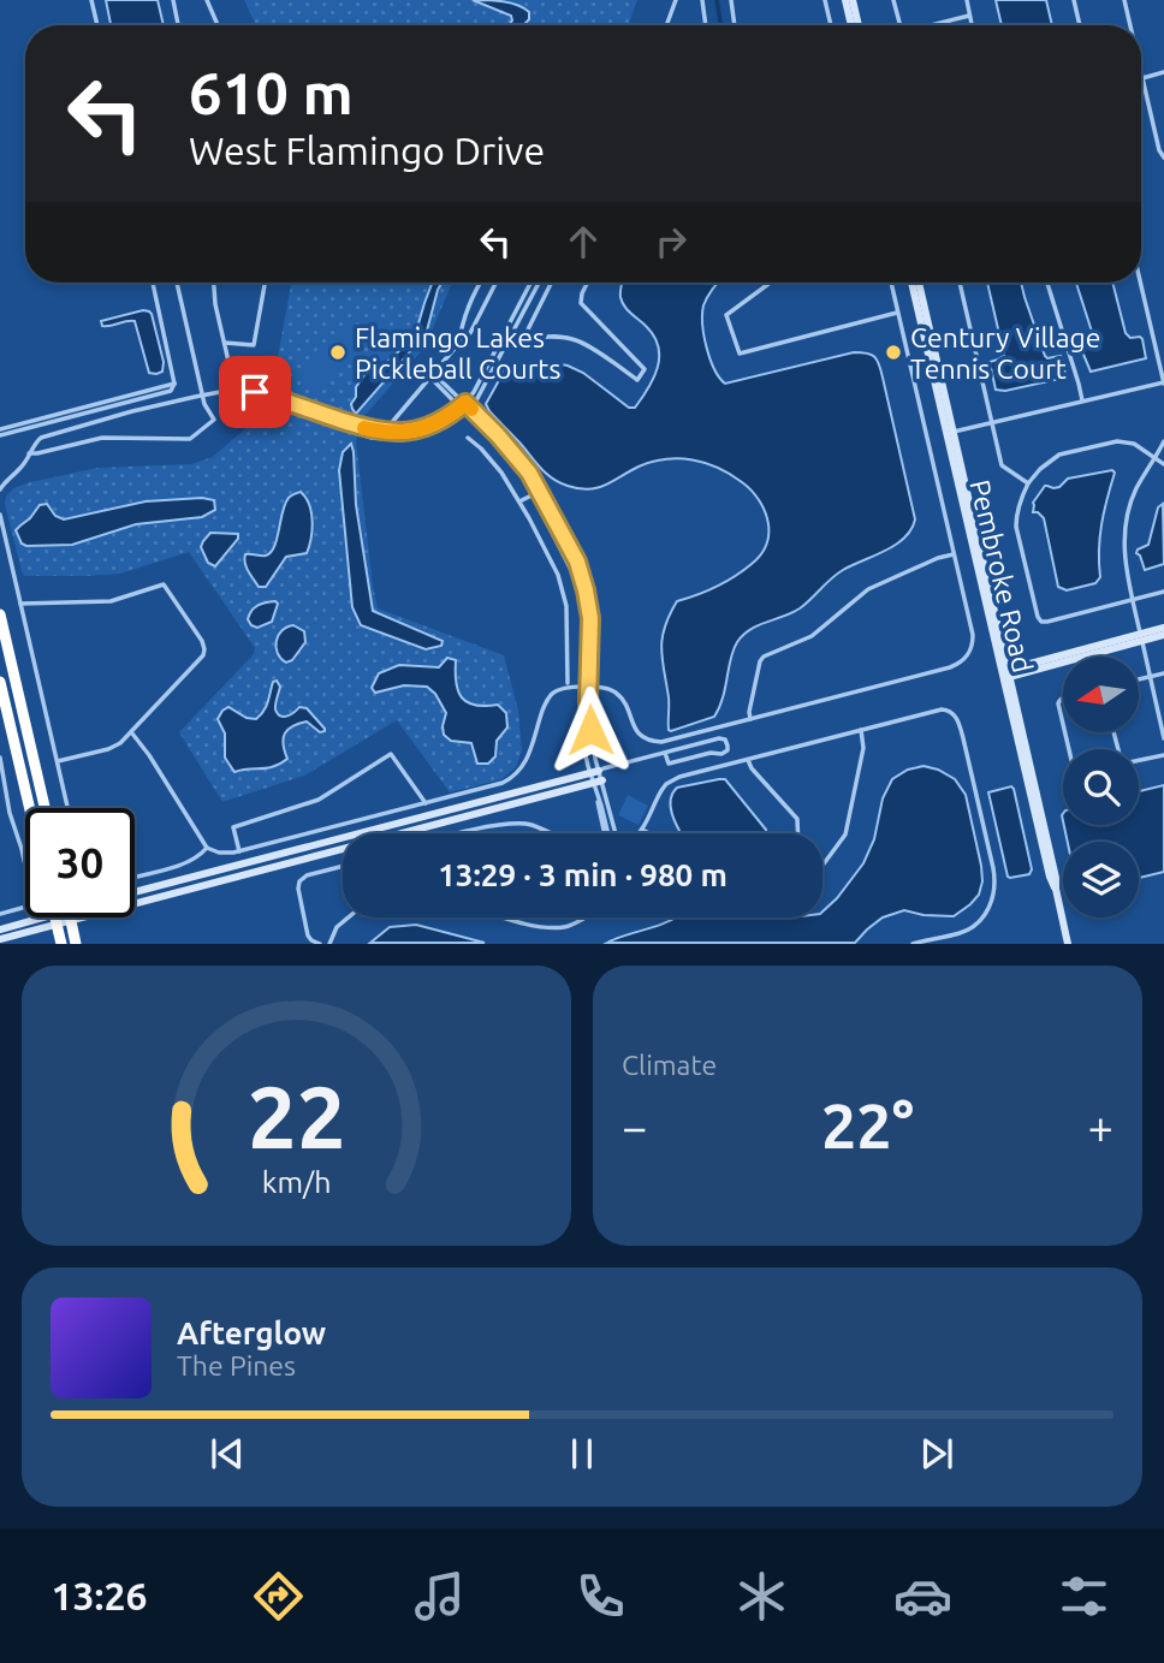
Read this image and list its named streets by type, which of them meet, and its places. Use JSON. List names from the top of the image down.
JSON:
{
  "streets": {
    "street": ["Pembroke Road"]
  },
  "places": ["Flamingo Lakes Pickleball Courts", "Century Village Tennis Court"],
  "north": "left",
  "page": {
    "turn": ["610 m", "West Flamingo Drive"],
    "limit": "30",
    "trip": "13:29 · 3 min · 980 m",
    "tile": "Climate",
    "heat": ["−", "22°", "+"],
    "song": ["Afterglow", "The Pines"],
    "tabs": "13:26",
    "gauge": ["22", "km/h"]
  }
}
